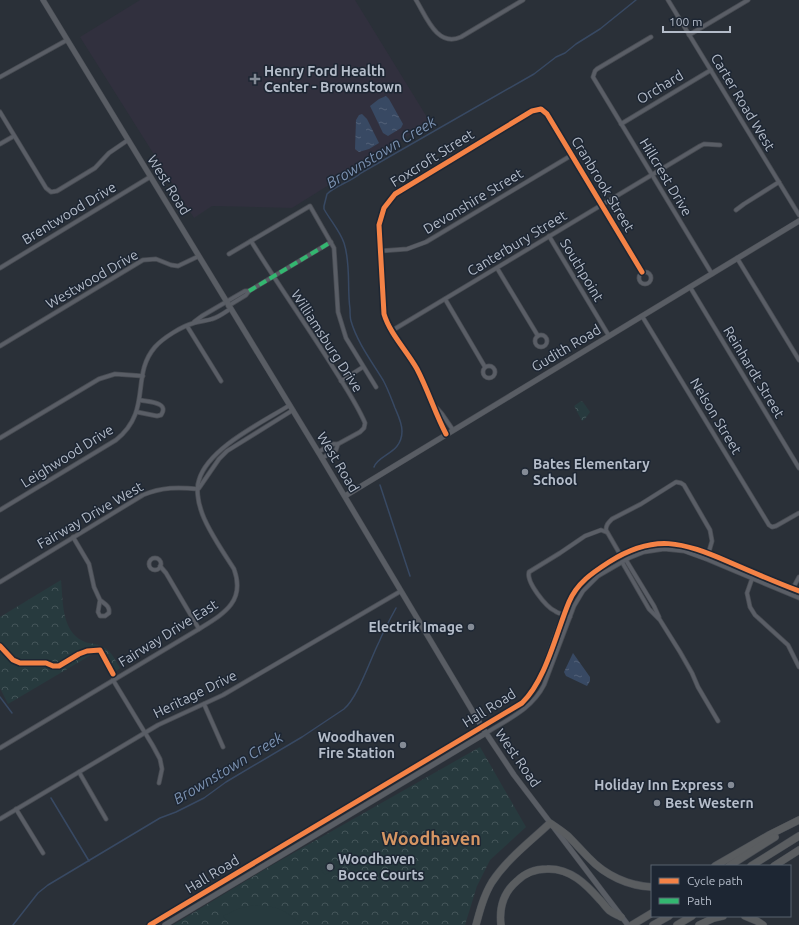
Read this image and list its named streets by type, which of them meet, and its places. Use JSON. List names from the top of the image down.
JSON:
{
  "streets": {
    "street": [
      "Orchard",
      "Carter Road West",
      "Foxcroft Street",
      "Hillcrest Drive",
      "Cranbrook Street",
      "West Road",
      "Devonshire Street",
      "Brentwood Drive",
      "Canterbury Street",
      "Southpoint",
      "Westwood Drive",
      "Williamsburg Drive",
      "Gudith Road",
      "Reinhardt Street",
      "Nelson Street",
      "Leighwood Drive",
      "Fairway Drive West",
      "Fairway Drive East",
      "Heritage Drive",
      "Hall Road"
    ]
  },
  "crossings": [
    ["Orchard", "Carter Road West"],
    ["Orchard", "Hillcrest Drive"],
    ["Foxcroft Street", "Cranbrook Street"],
    ["Foxcroft Street", "Devonshire Street"],
    ["Foxcroft Street", "Canterbury Street"],
    ["Foxcroft Street", "Gudith Road"],
    ["Hillcrest Drive", "Canterbury Street"],
    ["Hillcrest Drive", "Gudith Road"],
    ["Cranbrook Street", "Devonshire Street"],
    ["Cranbrook Street", "Canterbury Street"],
    ["West Road", "Brentwood Drive"],
    ["West Road", "Westwood Drive"],
    ["West Road", "Williamsburg Drive"],
    ["West Road", "Gudith Road"],
    ["West Road", "Leighwood Drive"],
    ["West Road", "Heritage Drive"],
    ["West Road", "Hall Road"],
    ["Canterbury Street", "Southpoint"],
    ["Southpoint", "Gudith Road"],
    ["Gudith Road", "Reinhardt Street"],
    ["Gudith Road", "Nelson Street"],
    ["Fairway Drive West", "Fairway Drive East"]
  ],
  "districts": ["Woodhaven"],
  "water": ["Brownstown Creek"],
  "places": {
    "health": ["Henry Ford Health Center - Brownstown"],
    "other": [
      "Bates Elementary School",
      "Electrik Image",
      "Woodhaven Fire Station",
      "Holiday Inn Express",
      "Best Western",
      "Woodhaven Bocce Courts"
    ]
  },
  "legend": ["Cycle path", "Path"],
  "scale_bar": "100 m"
}
